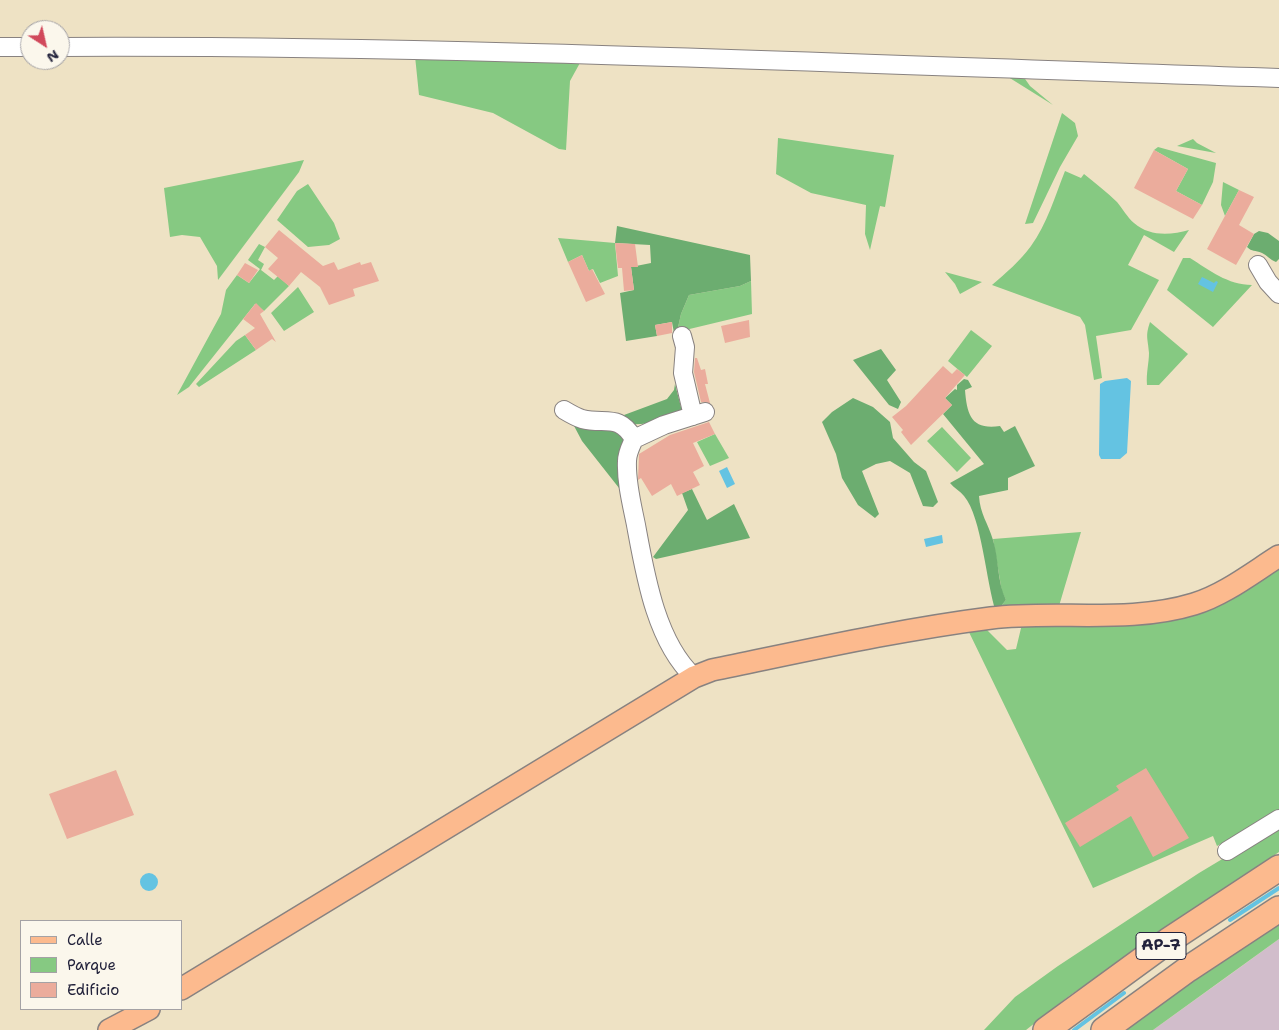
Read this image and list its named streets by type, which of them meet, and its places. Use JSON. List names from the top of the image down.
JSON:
{
  "streets": {
    "highway": ["AP-7"]
  },
  "legend": ["Calle", "Parque", "Edificio"],
  "north": "bottom right"
}
